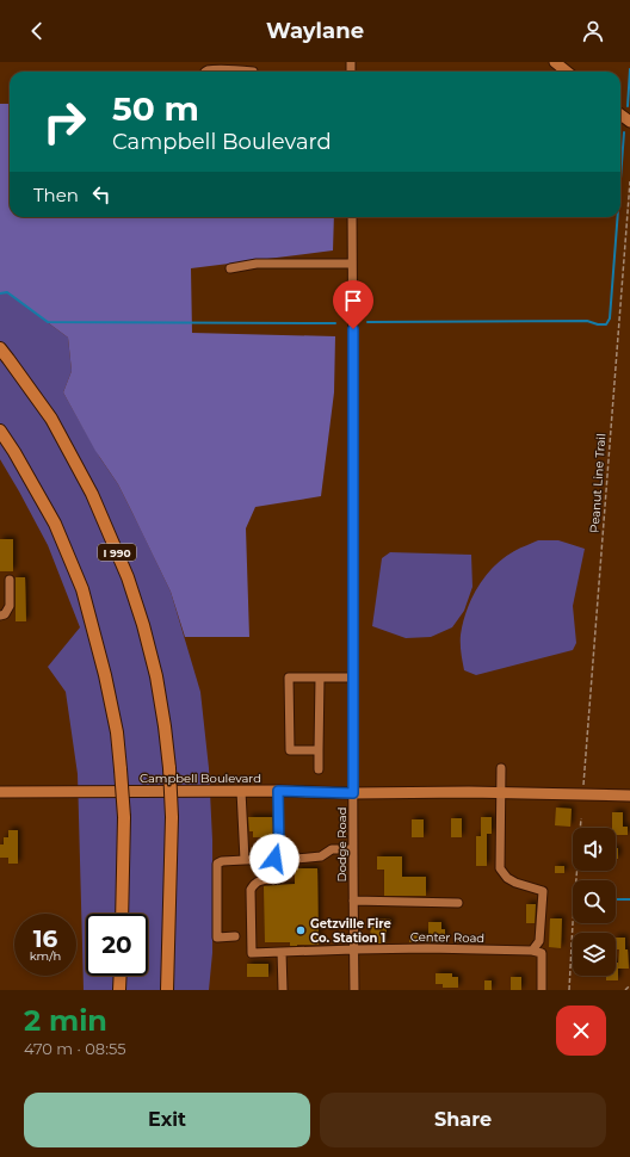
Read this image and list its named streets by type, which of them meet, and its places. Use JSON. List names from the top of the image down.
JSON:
{
  "streets": {
    "highway": ["I 990"],
    "main road": ["Campbell Boulevard"],
    "street": ["Dodge Road", "Center Road"],
    "path": ["Peanut Line Trail"]
  },
  "crossings": [
    ["Campbell Boulevard", "Dodge Road"],
    ["Dodge Road", "Center Road"]
  ],
  "places": ["Getzville Fire Co. Station 1"],
  "page": {
    "header": "Waylane",
    "turn": ["50 m", "Campbell Boulevard"],
    "then": "Then",
    "speed": "16 km/h",
    "limit": "20",
    "heading": ["2 min", "470 m · 08:55"],
    "buttons": ["Exit", "Share"]
  }
}
